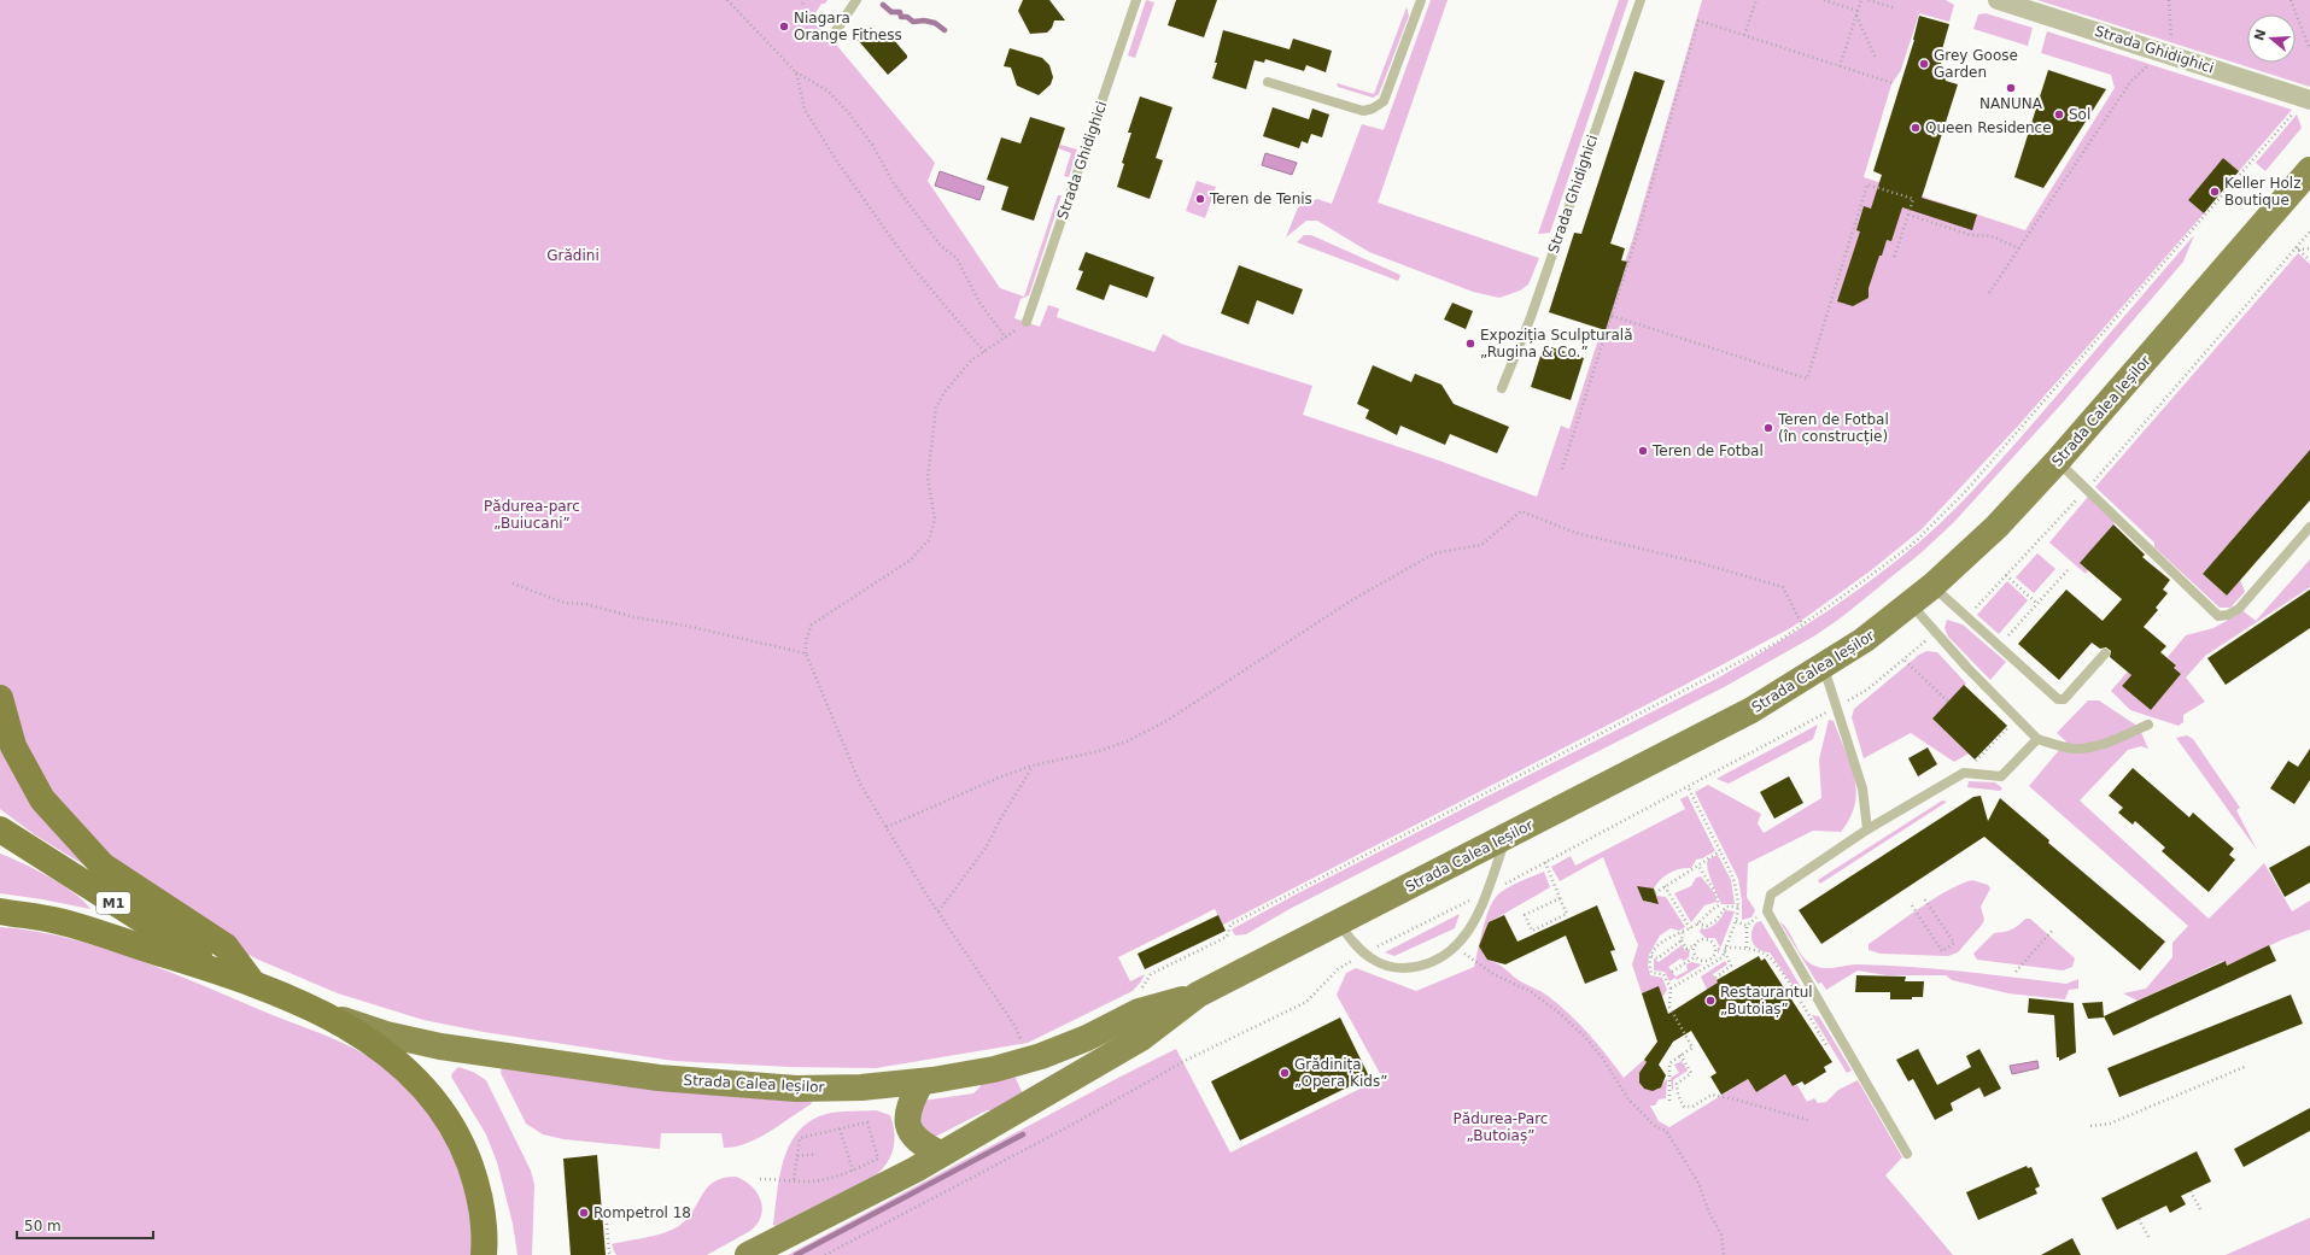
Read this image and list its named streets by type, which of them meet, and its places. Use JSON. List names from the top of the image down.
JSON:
{
  "streets": {
    "highway": ["M1"],
    "main road": ["Strada Calea Ieșilor"],
    "street": ["Strada Ghidighici"]
  },
  "parks": ["Grădini", "Pădurea-parc „Buiucani”", "Pădurea-Parc „Butoiaș”"],
  "places": [
    "Niagara Orange Fitness",
    "Grey Goose Garden",
    "NANUNA",
    "Sol",
    "Queen Residence",
    "Keller Holz Boutique",
    "Teren de Tenis",
    "Expoziția Sculpturală „Rugina & Co.”",
    "Teren de Fotbal (în construcție)",
    "Teren de Fotbal",
    "Restaurantul „Butoiaș”",
    "Grădinița „Opera Kids”",
    "Rompetrol 18"
  ],
  "scale_bar": "50 m",
  "north": "left"
}
